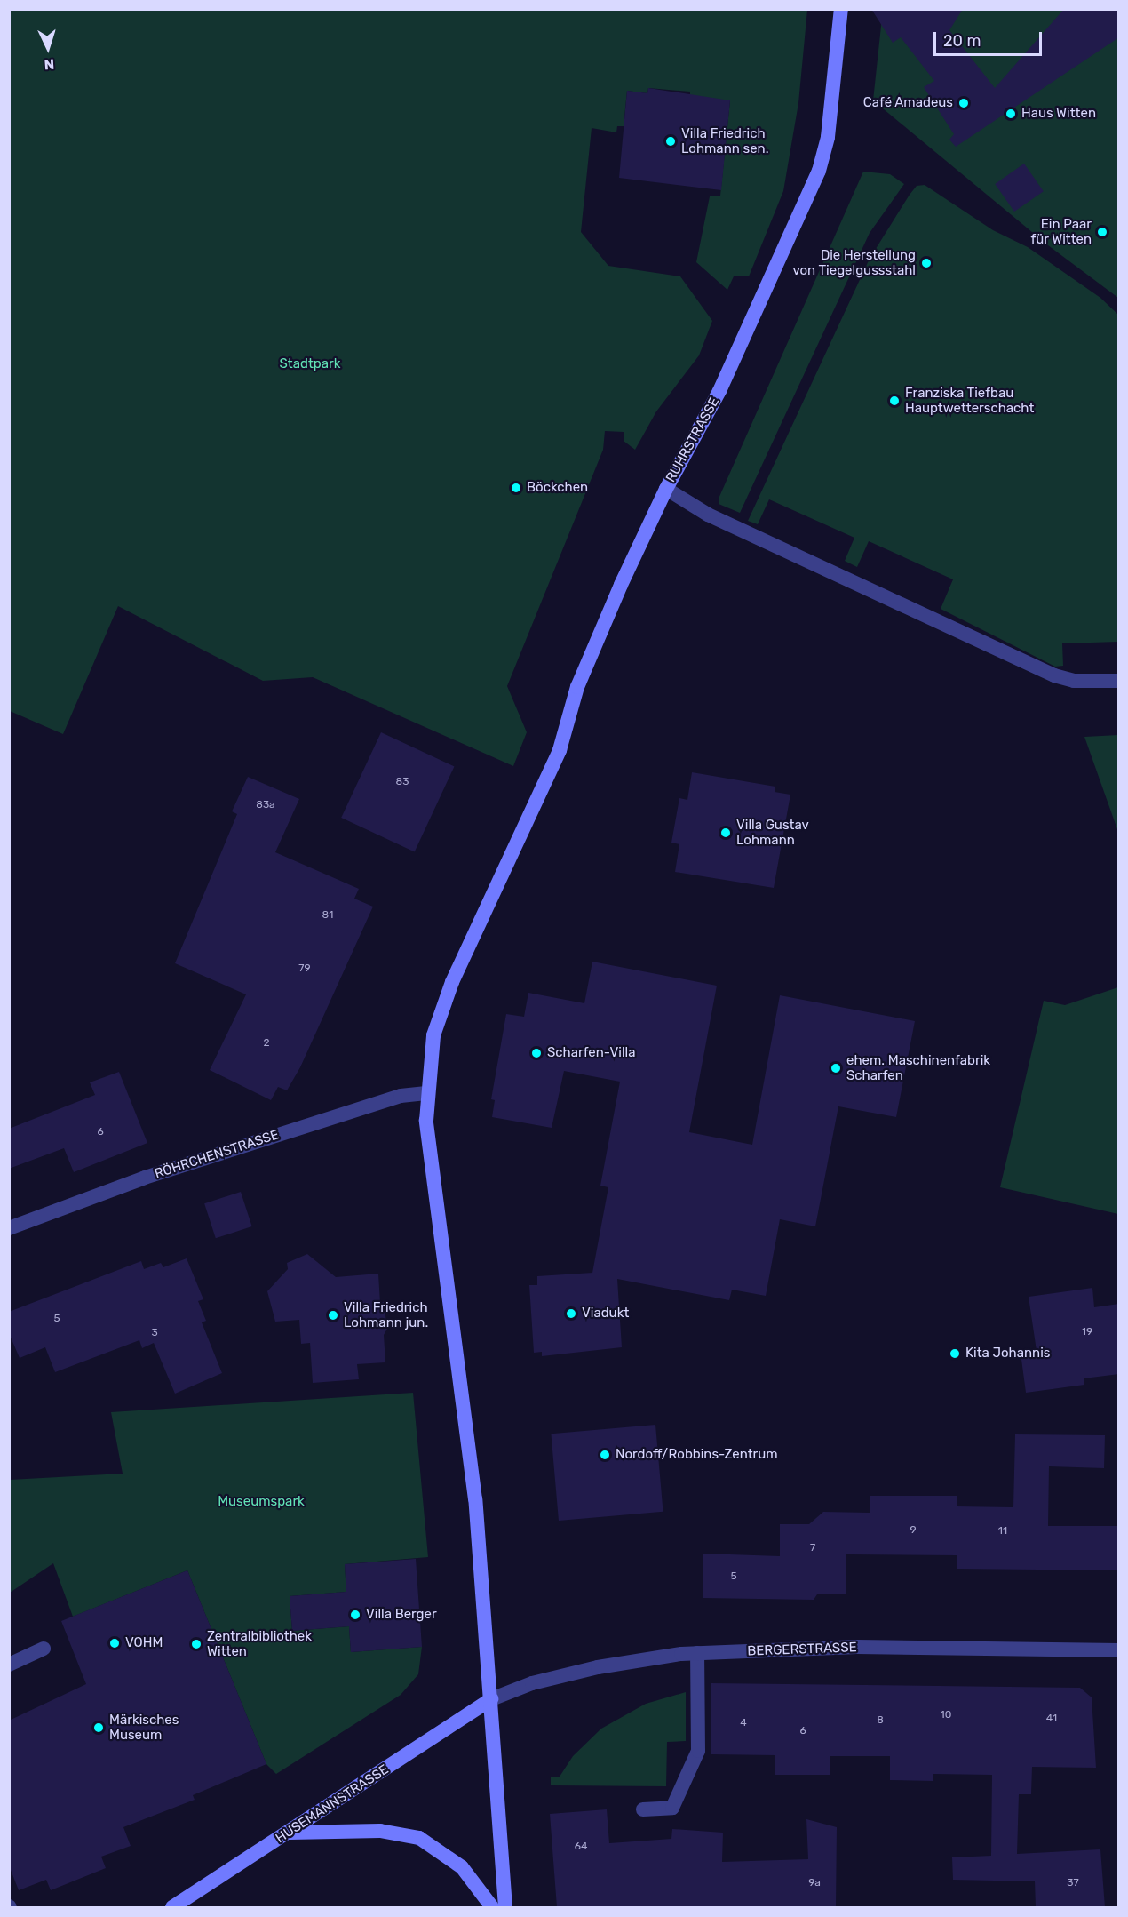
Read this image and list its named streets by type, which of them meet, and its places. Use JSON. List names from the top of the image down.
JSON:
{
  "streets": {
    "main road": ["RUHRSTRASSE", "HUSEMANNSTRASSE"],
    "street": ["RÖHRCHENSTRASSE", "BERGERSTRASSE"]
  },
  "crossings": [
    ["RUHRSTRASSE", "RÖHRCHENSTRASSE"],
    ["RUHRSTRASSE", "BERGERSTRASSE"],
    ["RUHRSTRASSE", "HUSEMANNSTRASSE"],
    ["BERGERSTRASSE", "HUSEMANNSTRASSE"]
  ],
  "parks": ["Stadtpark", "Museumspark"],
  "places": [
    "Café Amadeus",
    "Haus Witten",
    "Villa Friedrich Lohmann sen.",
    "Ein Paar für Witten",
    "Die Herstellung von Tiegelgussstahl",
    "Franziska Tiefbau Hauptwetterschacht",
    "Böckchen",
    "Villa Gustav Lohmann",
    "Scharfen-Villa",
    "ehem. Maschinenfabrik Scharfen",
    "Viadukt",
    "Villa Friedrich Lohmann jun.",
    "Kita Johannis",
    "Nordoff/Robbins-Zentrum",
    "Villa Berger",
    "VOHM",
    "Zentralbibliothek Witten",
    "Märkisches Museum"
  ],
  "house_numbers": [
    "83",
    "83a",
    "81",
    "79",
    "2",
    "6",
    "5",
    "19",
    "3",
    "9",
    "11",
    "7",
    "5",
    "10",
    "41",
    "8",
    "4",
    "6",
    "64",
    "9a",
    "37"
  ],
  "scale_bar": "20 m",
  "north": "bottom"
}
